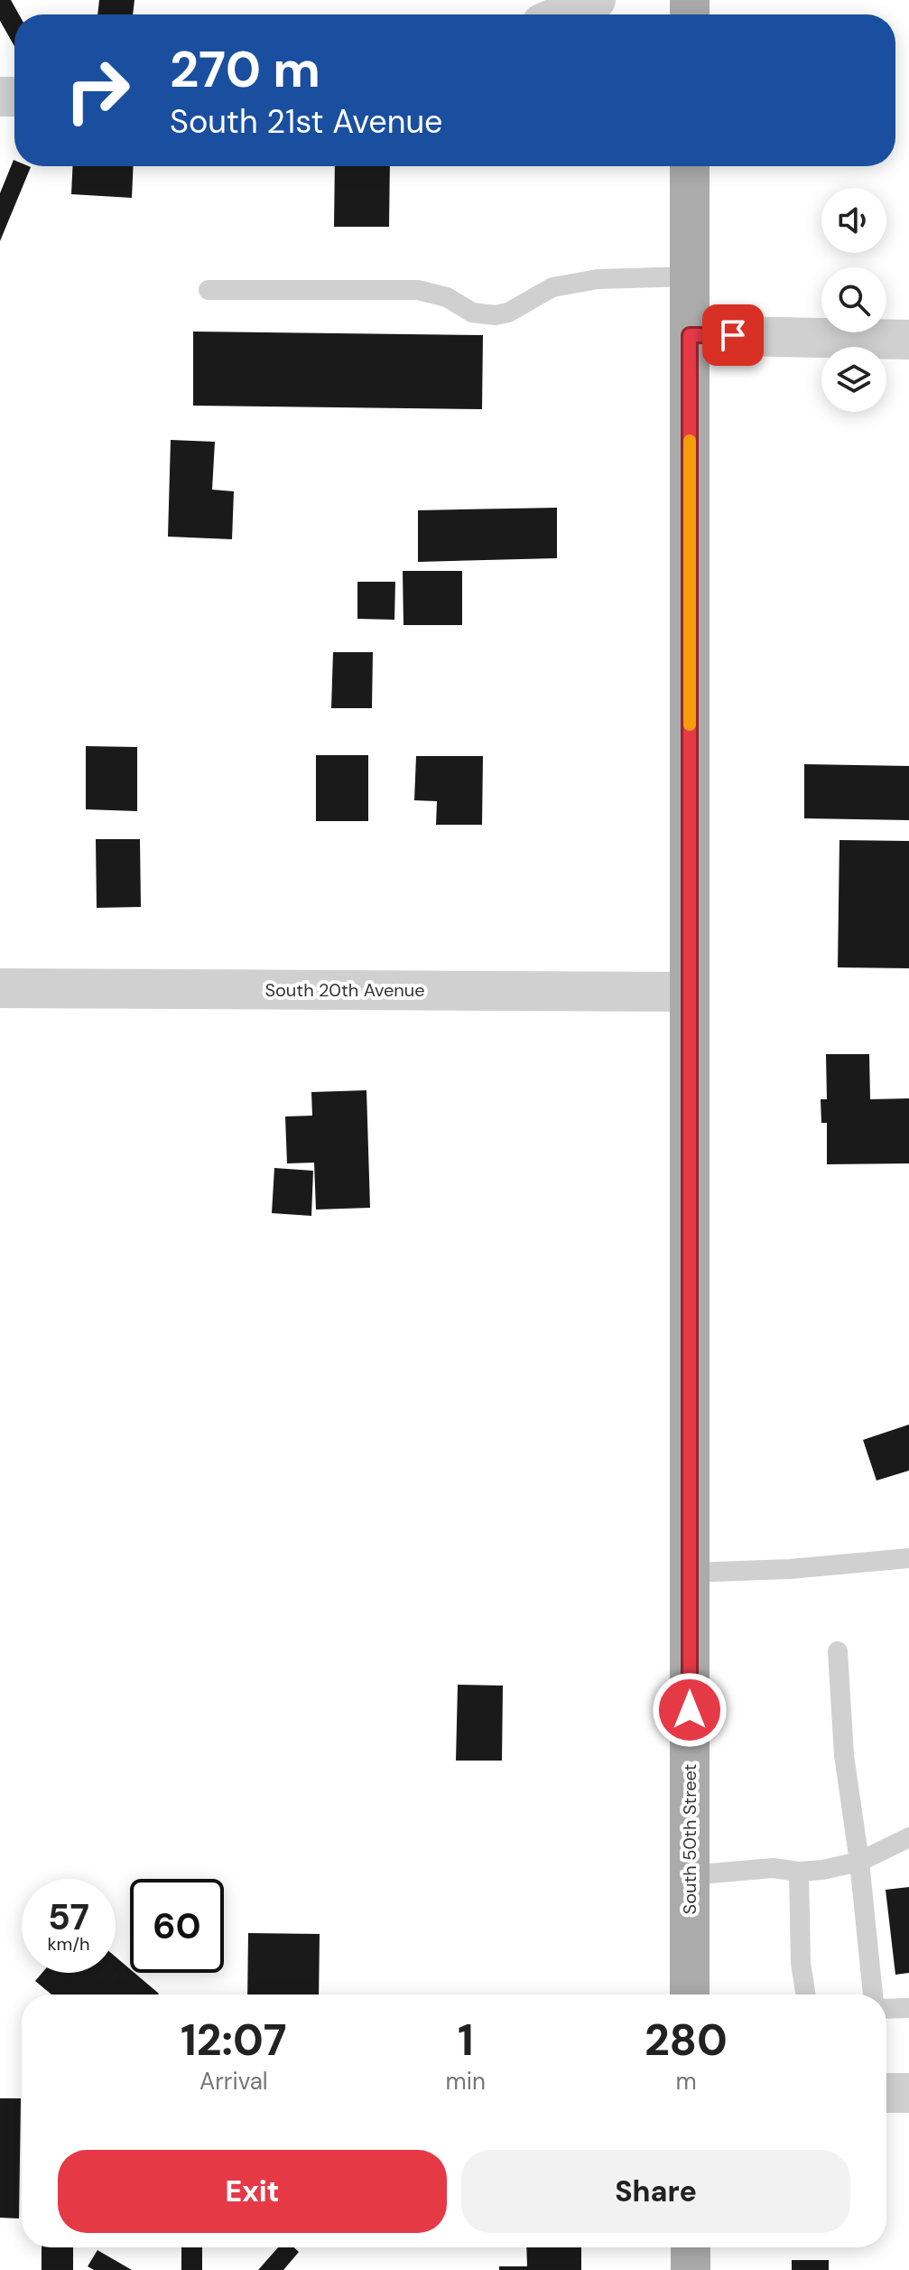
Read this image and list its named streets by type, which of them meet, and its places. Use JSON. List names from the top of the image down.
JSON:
{
  "streets": {
    "main road": ["South 50th Street"],
    "street": ["South 20th Avenue"]
  },
  "crossings": [
    ["South 20th Avenue", "South 50th Street"]
  ],
  "page": {
    "turn": ["270 m", "South 21st Avenue"],
    "speed": "57 km/h",
    "limit": "60",
    "eta": [
      "12:07",
      "Arrival",
      "1",
      "min",
      "280",
      "m"
    ],
    "buttons": ["Exit", "Share"]
  }
}
